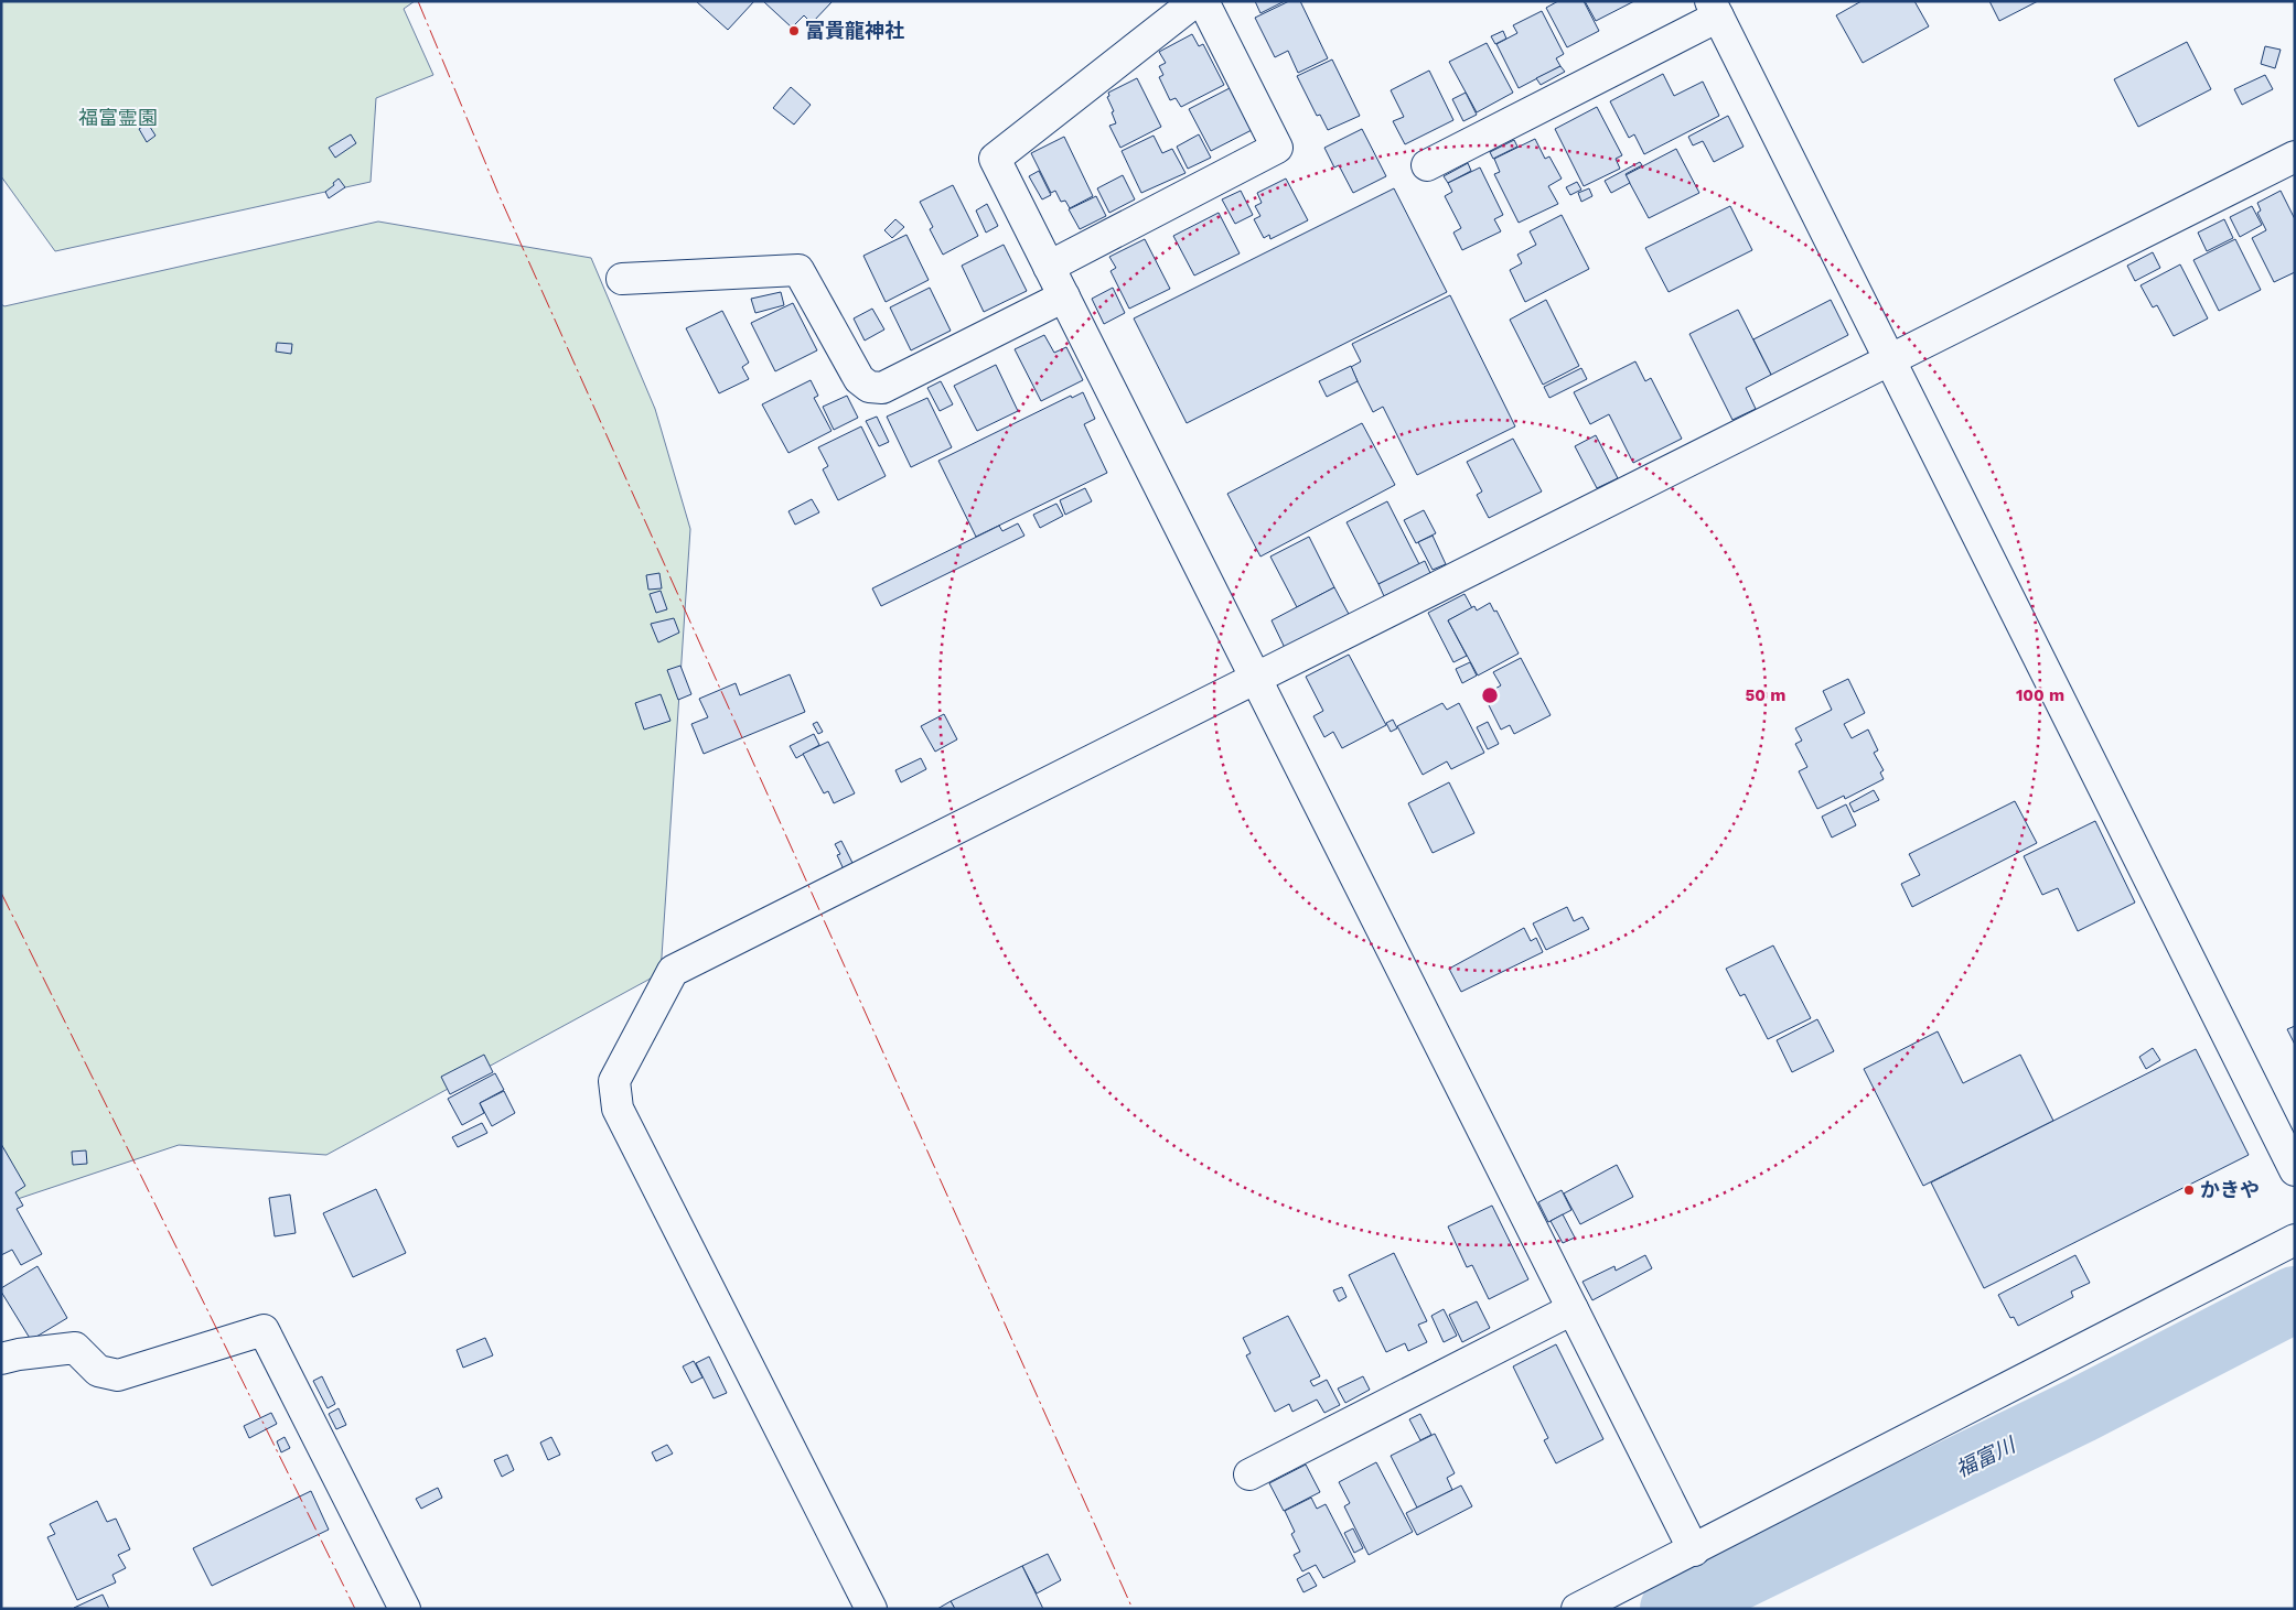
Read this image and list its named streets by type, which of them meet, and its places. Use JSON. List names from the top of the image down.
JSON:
{
  "water": ["福富川"],
  "parks": ["福富霊園"],
  "places": ["富貴龍神社", "かきや"],
  "rings": ["50 m", "100 m"]
}
